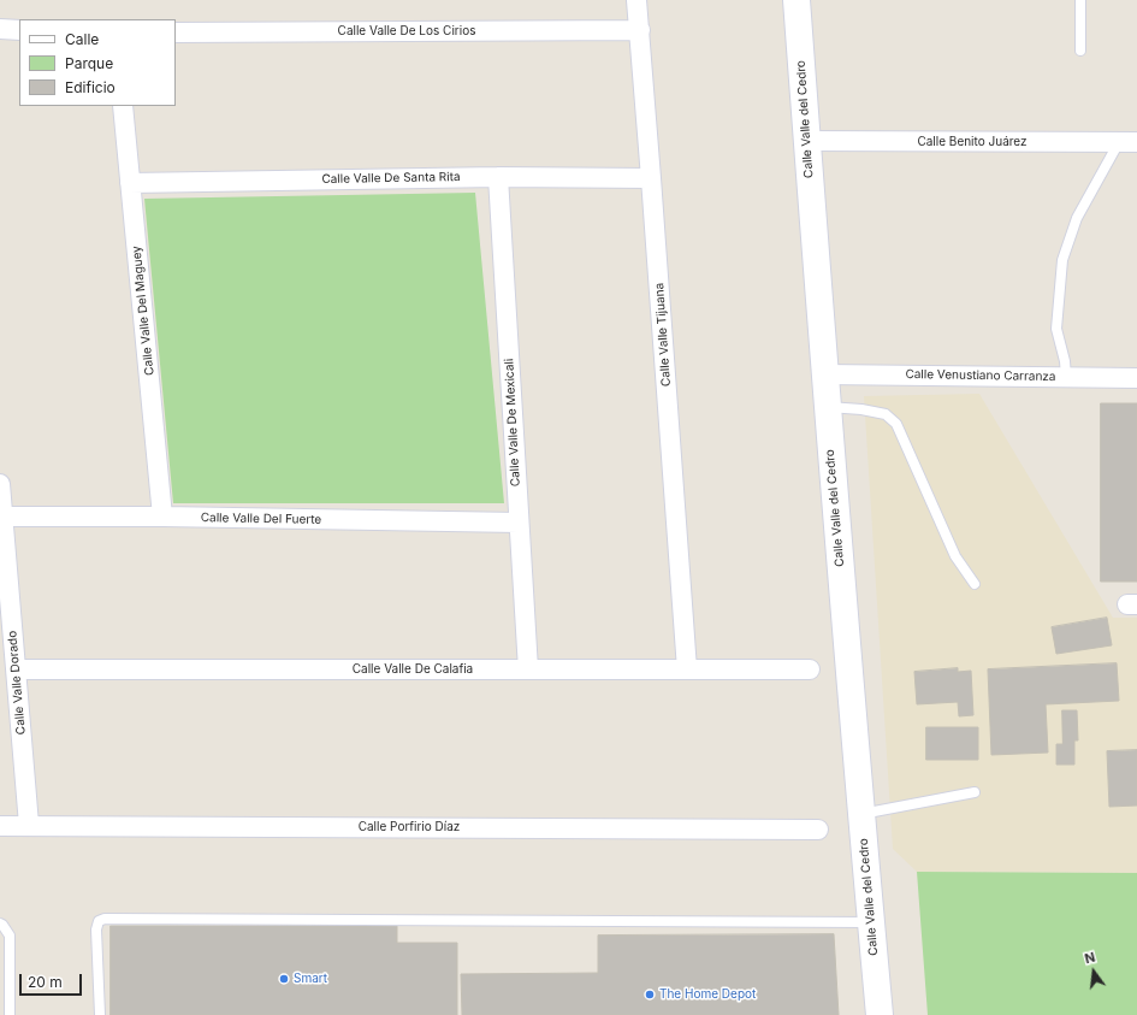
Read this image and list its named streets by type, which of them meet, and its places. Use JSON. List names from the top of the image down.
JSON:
{
  "streets": {
    "street": [
      "Calle Valle De Los Cirios",
      "Calle Valle del Cedro",
      "Calle Benito Juárez",
      "Calle Valle De Santa Rita",
      "Calle Valle Del Maguey",
      "Calle Valle Tijuana",
      "Calle Venustiano Carranza",
      "Calle Valle De Mexicali",
      "Calle Valle Del Fuerte",
      "Calle Valle De Calafia",
      "Calle Valle Dorado",
      "Calle Porfirio Díaz"
    ]
  },
  "crossings": [
    ["Calle Valle De Los Cirios", "Calle Valle Tijuana"],
    ["Calle Valle del Cedro", "Calle Benito Juárez"],
    ["Calle Valle del Cedro", "Calle Venustiano Carranza"],
    ["Calle Valle De Santa Rita", "Calle Valle Del Maguey"],
    ["Calle Valle De Santa Rita", "Calle Valle Tijuana"],
    ["Calle Valle De Santa Rita", "Calle Valle De Mexicali"],
    ["Calle Valle Del Maguey", "Calle Valle Del Fuerte"],
    ["Calle Valle Tijuana", "Calle Valle De Calafia"],
    ["Calle Valle De Mexicali", "Calle Valle Del Fuerte"],
    ["Calle Valle De Mexicali", "Calle Valle De Calafia"],
    ["Calle Valle Del Fuerte", "Calle Valle Dorado"],
    ["Calle Valle De Calafia", "Calle Valle Dorado"],
    ["Calle Valle Dorado", "Calle Porfirio Díaz"]
  ],
  "places": ["Smart", "The Home Depot"],
  "legend": ["Calle", "Parque", "Edificio"],
  "scale_bar": "20 m",
  "north": "top"
}
